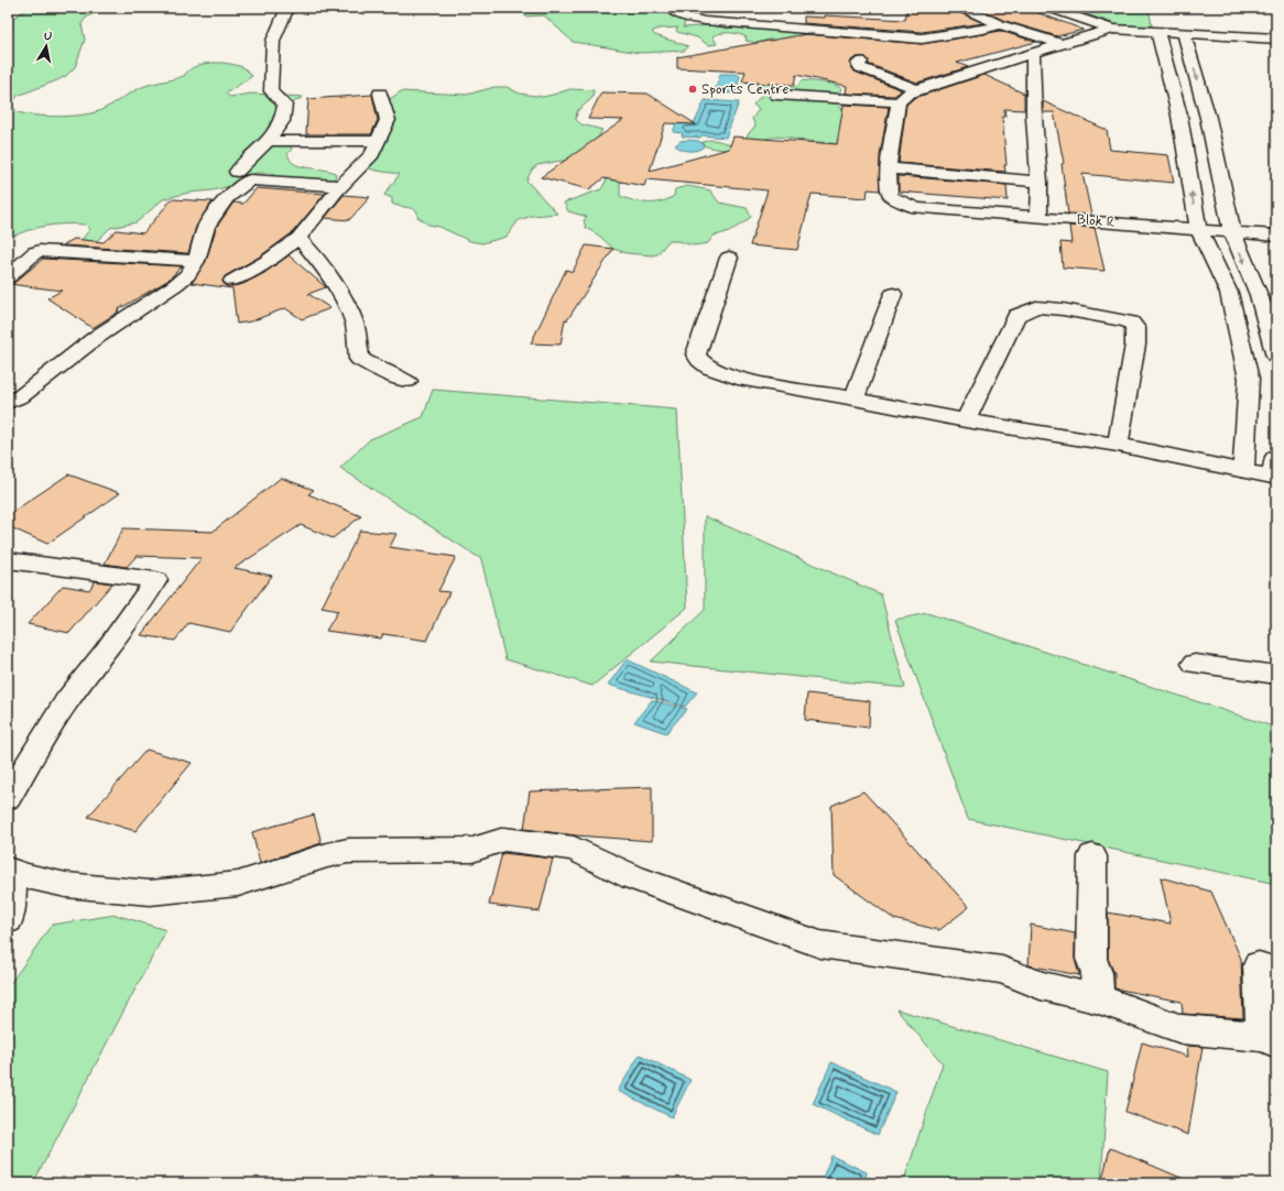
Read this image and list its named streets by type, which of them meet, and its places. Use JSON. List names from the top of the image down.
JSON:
{
  "streets": {
    "street": ["Blok R"]
  },
  "places": ["Sports Centre"],
  "north": "top"
}
